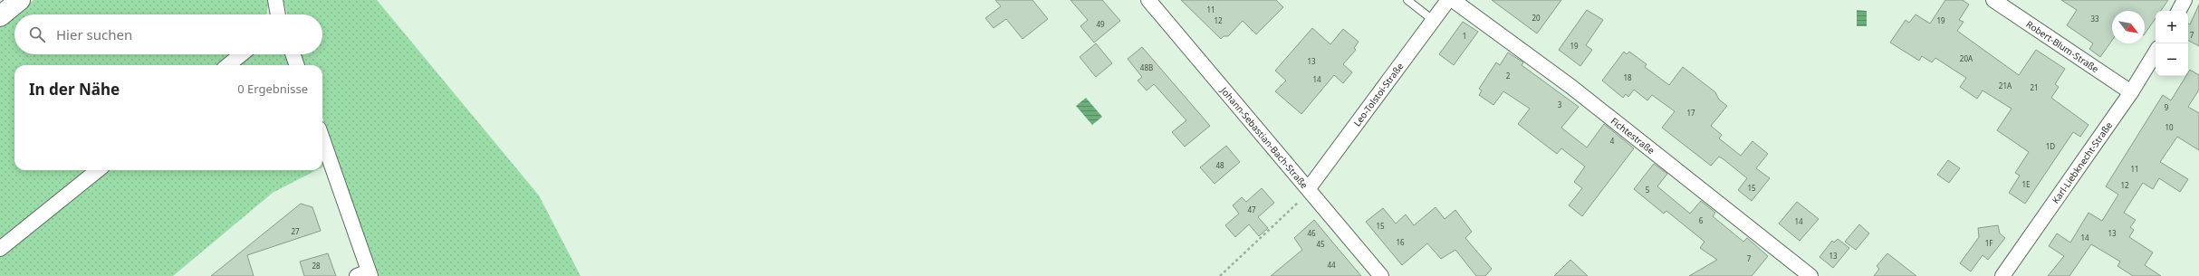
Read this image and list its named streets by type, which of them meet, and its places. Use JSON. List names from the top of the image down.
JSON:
{
  "streets": {
    "street": [
      "Robert-Blum-Straße",
      "Leo-Tolstoi-Straße",
      "Fichtestraße",
      "Johann-Sebastian-Bach-Straße",
      "Karl-Liebknecht-Straße"
    ]
  },
  "crossings": [
    ["Robert-Blum-Straße", "Karl-Liebknecht-Straße"],
    ["Leo-Tolstoi-Straße", "Johann-Sebastian-Bach-Straße"]
  ],
  "house_numbers": [
    "11",
    "20",
    "33",
    "12",
    "19",
    "49",
    "7",
    "1",
    "19",
    "20A",
    "13",
    "48B",
    "2",
    "18",
    "14",
    "21A",
    "21",
    "3",
    "9",
    "17",
    "10",
    "4",
    "1D",
    "48",
    "11",
    "1E",
    "12",
    "15",
    "5",
    "47",
    "6",
    "14",
    "15",
    "27",
    "46",
    "13",
    "14",
    "16",
    "1F",
    "45",
    "13",
    "7",
    "44",
    "28"
  ],
  "north": "bottom right",
  "page": {
    "map_buttons": ["+", "−"],
    "search": "Hier suchen",
    "heading": ["In der Nähe", "0 Ergebnisse"]
  }
}
